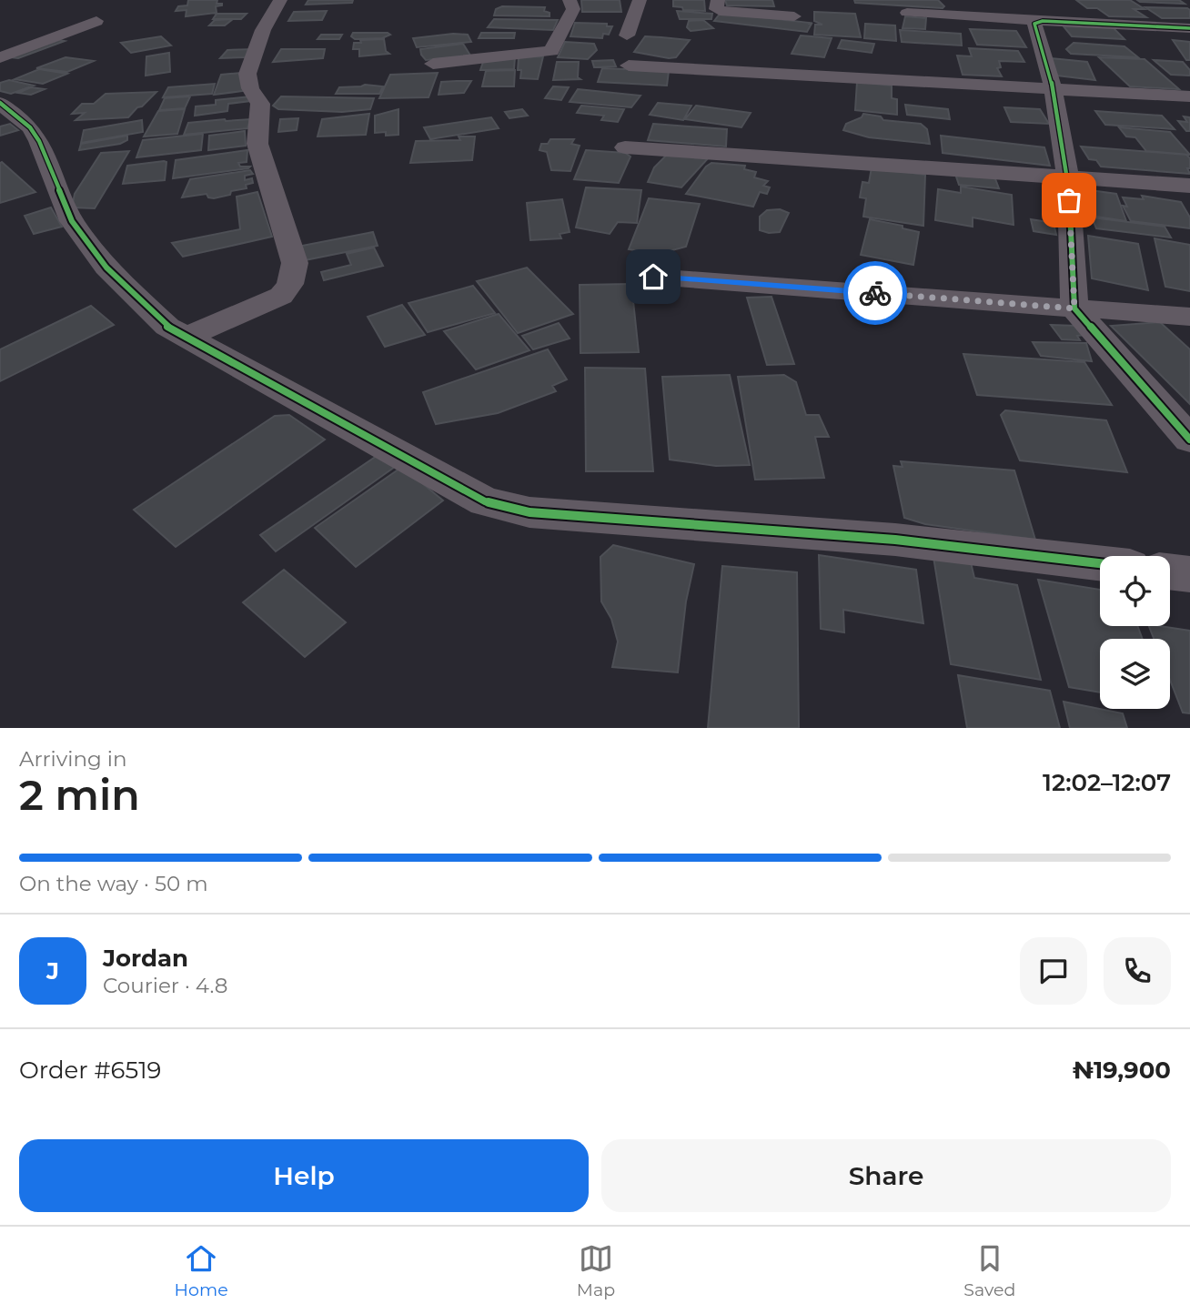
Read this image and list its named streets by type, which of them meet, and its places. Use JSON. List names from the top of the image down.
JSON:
{
  "page": {
    "heading": ["2 min", "Arriving in", "12:02–12:07"],
    "panel": [
      "Jordan",
      "Courier · 4.8",
      "Order #6519",
      "₦19,900"
    ],
    "bar": "On the way · 50 m",
    "round": "J",
    "buttons": ["Help", "Share"],
    "tabs": ["Home", "Map", "Saved"]
  }
}
